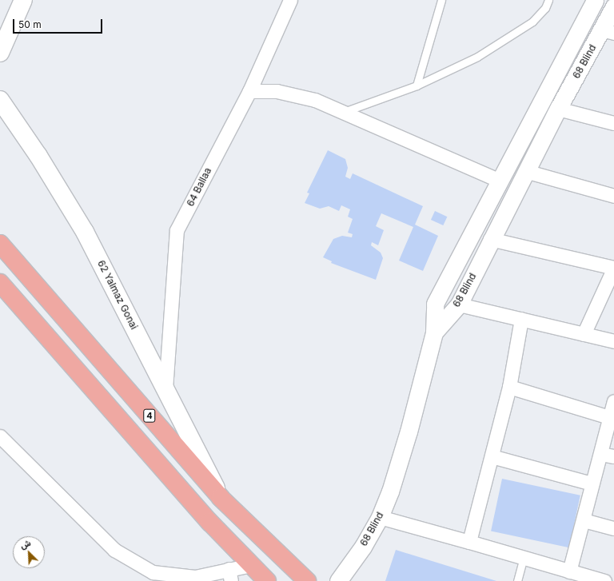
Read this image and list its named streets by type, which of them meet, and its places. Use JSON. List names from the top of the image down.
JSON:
{
  "streets": {
    "highway": ["4"],
    "main road": ["62 Yalmaz Gonai"],
    "street": ["68 Blind", "64 Ballaa"]
  },
  "crossings": [
    ["64 Ballaa", "62 Yalmaz Gonai"],
    ["62 Yalmaz Gonai", "4"]
  ],
  "scale_bar": "50 m",
  "north": "top left"
}
